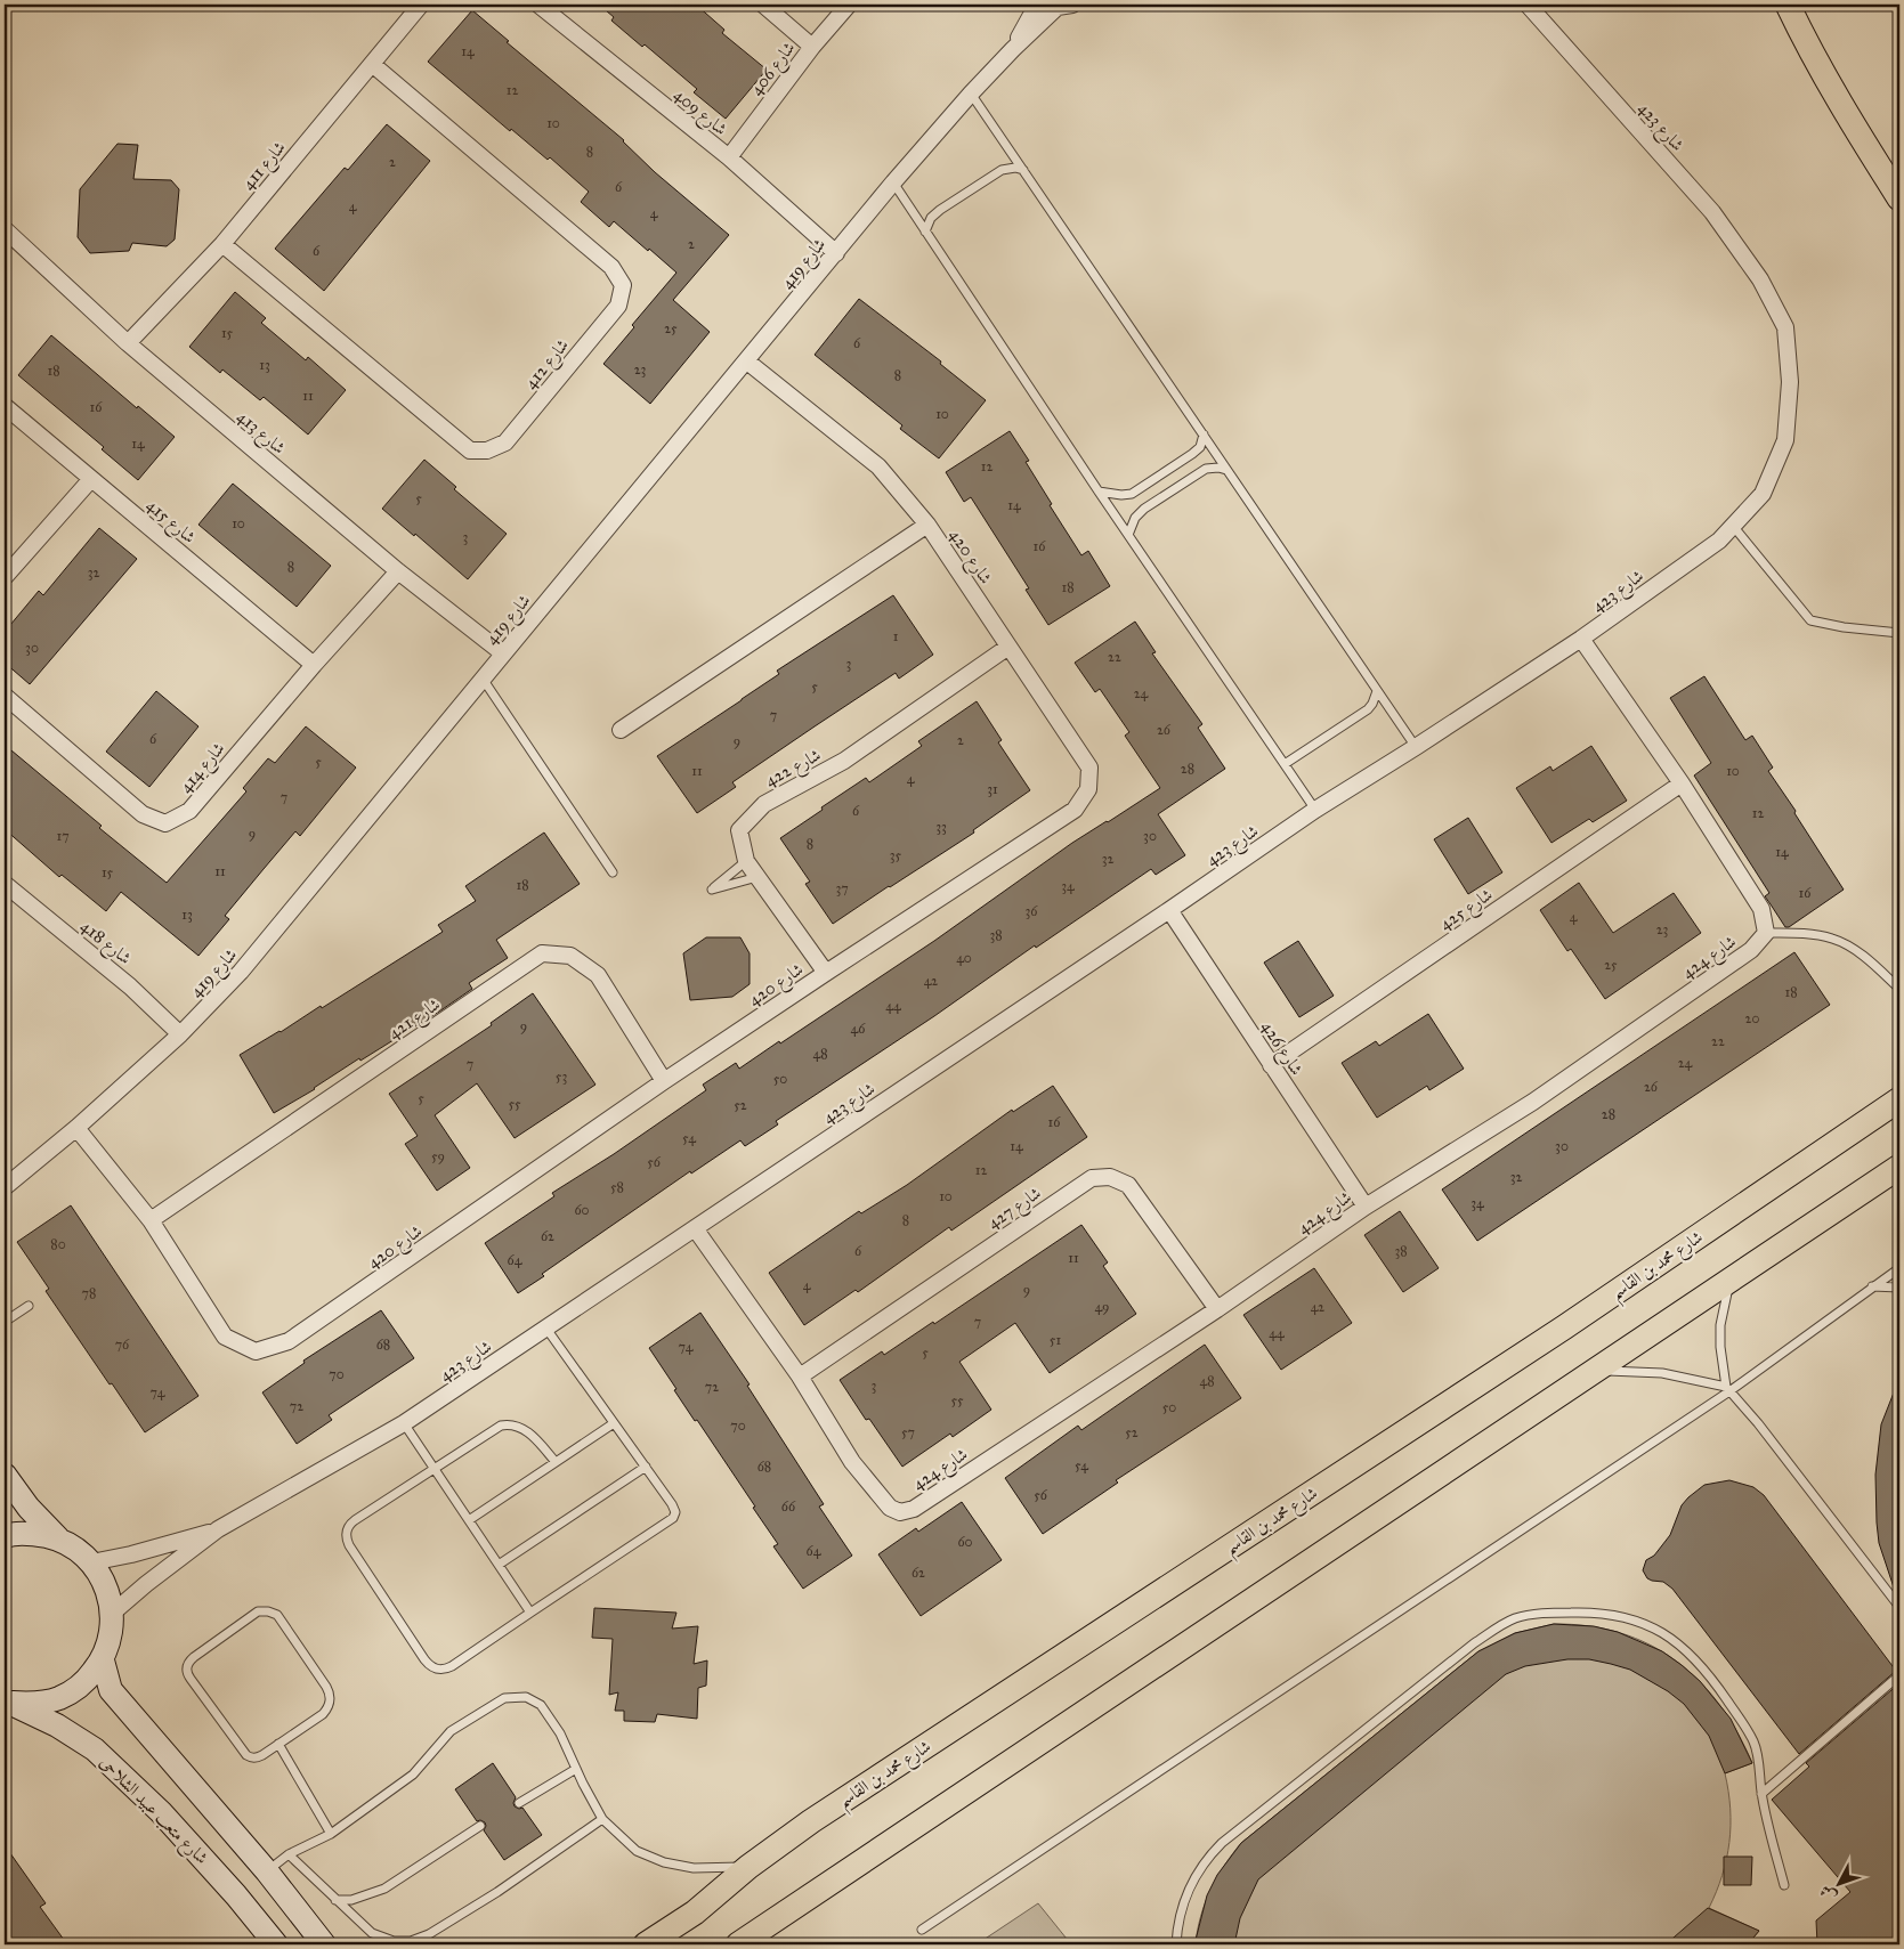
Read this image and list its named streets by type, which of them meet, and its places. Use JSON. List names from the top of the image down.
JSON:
{
  "streets": {
    "main road": ["شارع محمد بن القاسم"],
    "street": [
      "شارع 406",
      "شارع 409",
      "شارع 423",
      "شارع 411",
      "شارع 419",
      "شارع 412",
      "شارع 413",
      "شارع 415",
      "شارع 420",
      "شارع 414",
      "شارع 422",
      "شارع 425",
      "شارع 418",
      "شارع 424",
      "شارع 421",
      "شارع 426",
      "شارع 427",
      "شارع متعب عبيد الشلاحى"
    ]
  },
  "crossings": [
    ["شارع 406", "شارع 409"],
    ["شارع 409", "شارع 419"],
    ["شارع 423", "شارع 424"],
    ["شارع 423", "شارع 426"],
    ["شارع 411", "شارع 412"],
    ["شارع 411", "شارع 413"],
    ["شارع 419", "شارع 413"],
    ["شارع 419", "شارع 420"],
    ["شارع 419", "شارع 418"],
    ["شارع 413", "شارع 414"],
    ["شارع 415", "شارع 414"],
    ["شارع 420", "شارع 422"],
    ["شارع 420", "شارع 421"],
    ["شارع 425", "شارع 426"],
    ["شارع 424", "شارع 426"],
    ["شارع 424", "شارع 427"]
  ],
  "house_numbers": [
    "14",
    "12",
    "10",
    "8",
    "2",
    "6",
    "4",
    "4",
    "2",
    "6",
    "25",
    "15",
    "6",
    "13",
    "23",
    "18",
    "8",
    "11",
    "16",
    "10",
    "14",
    "12",
    "5",
    "14",
    "10",
    "3",
    "16",
    "8",
    "32",
    "18",
    "1",
    "30",
    "22",
    "3",
    "5",
    "24",
    "7",
    "26",
    "6",
    "2",
    "9",
    "5",
    "28",
    "11",
    "10",
    "4",
    "31",
    "7",
    "6",
    "12",
    "33",
    "9",
    "17",
    "30",
    "8",
    "14",
    "35",
    "32",
    "11",
    "15",
    "18",
    "34",
    "37",
    "16",
    "36",
    "13",
    "4",
    "23",
    "38",
    "40",
    "25",
    "42",
    "18",
    "44",
    "20",
    "9",
    "46",
    "22",
    "48",
    "24",
    "7",
    "53",
    "50",
    "26",
    "5",
    "55",
    "52",
    "28",
    "16",
    "54",
    "14",
    "30",
    "59",
    "56",
    "12",
    "32",
    "58",
    "10",
    "34",
    "60",
    "8",
    "62",
    "80",
    "6",
    "38",
    "11",
    "64",
    "4",
    "9",
    "78",
    "49",
    "42",
    "7",
    "44",
    "51",
    "76",
    "68",
    "74",
    "5",
    "70",
    "48",
    "3",
    "72",
    "74",
    "55",
    "72",
    "50",
    "70",
    "57",
    "52",
    "54",
    "68",
    "56",
    "66",
    "60",
    "64",
    "62"
  ],
  "north": "bottom left"
}
